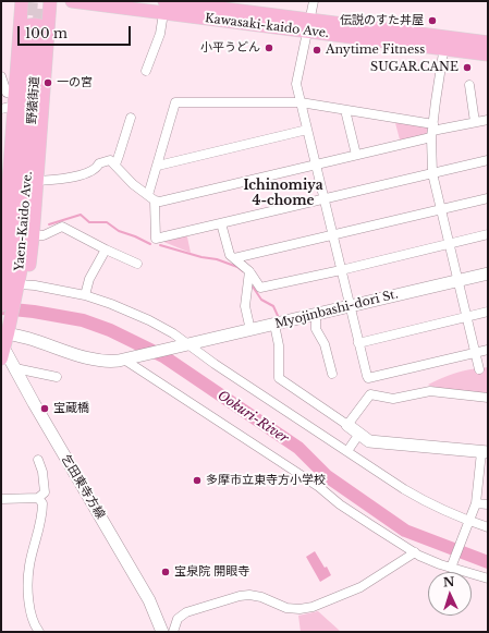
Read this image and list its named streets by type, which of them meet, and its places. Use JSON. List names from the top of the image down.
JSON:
{
  "streets": {
    "main road": ["Kawasaki-kaido Ave.", "野猿街道"],
    "street": ["Myojinbashi-dori St.", "乞田東寺方線"]
  },
  "crossings": [
    ["Myojinbashi-dori St.", "乞田東寺方線"]
  ],
  "districts": ["Ichinomiya 4-chome"],
  "water": ["Ookuri-River"],
  "places": [
    "伝説のすた丼屋",
    "小平うどん",
    "Anytime Fitness",
    "SUGAR.CANE",
    "一の宮",
    "宝蔵橋",
    "多摩市立東寺方小学校",
    "宝泉院 開眼寺"
  ],
  "scale_bar": "100 m",
  "north": "top"
}
